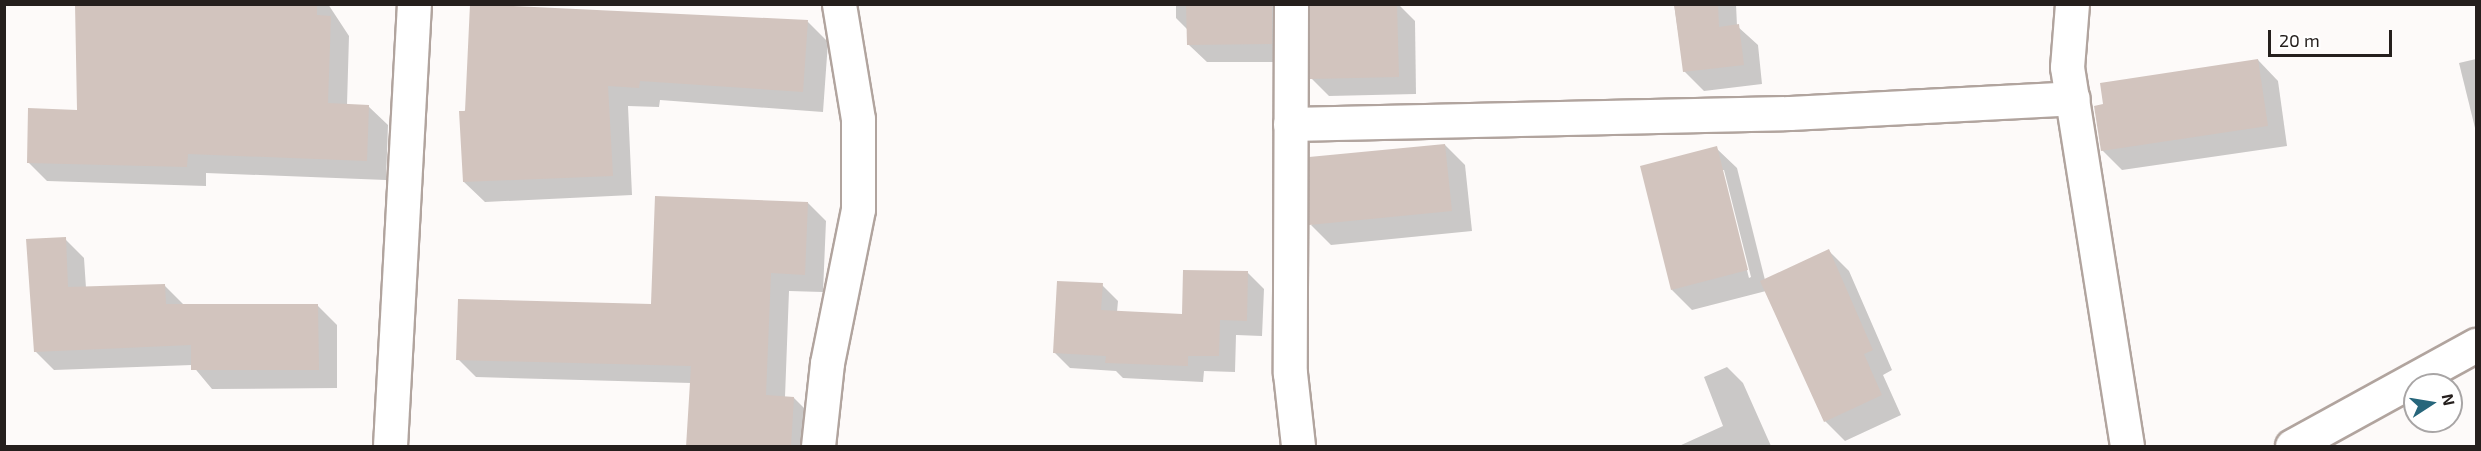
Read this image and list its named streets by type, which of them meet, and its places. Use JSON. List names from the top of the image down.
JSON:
{
  "scale_bar": "20 m",
  "north": "right"
}
